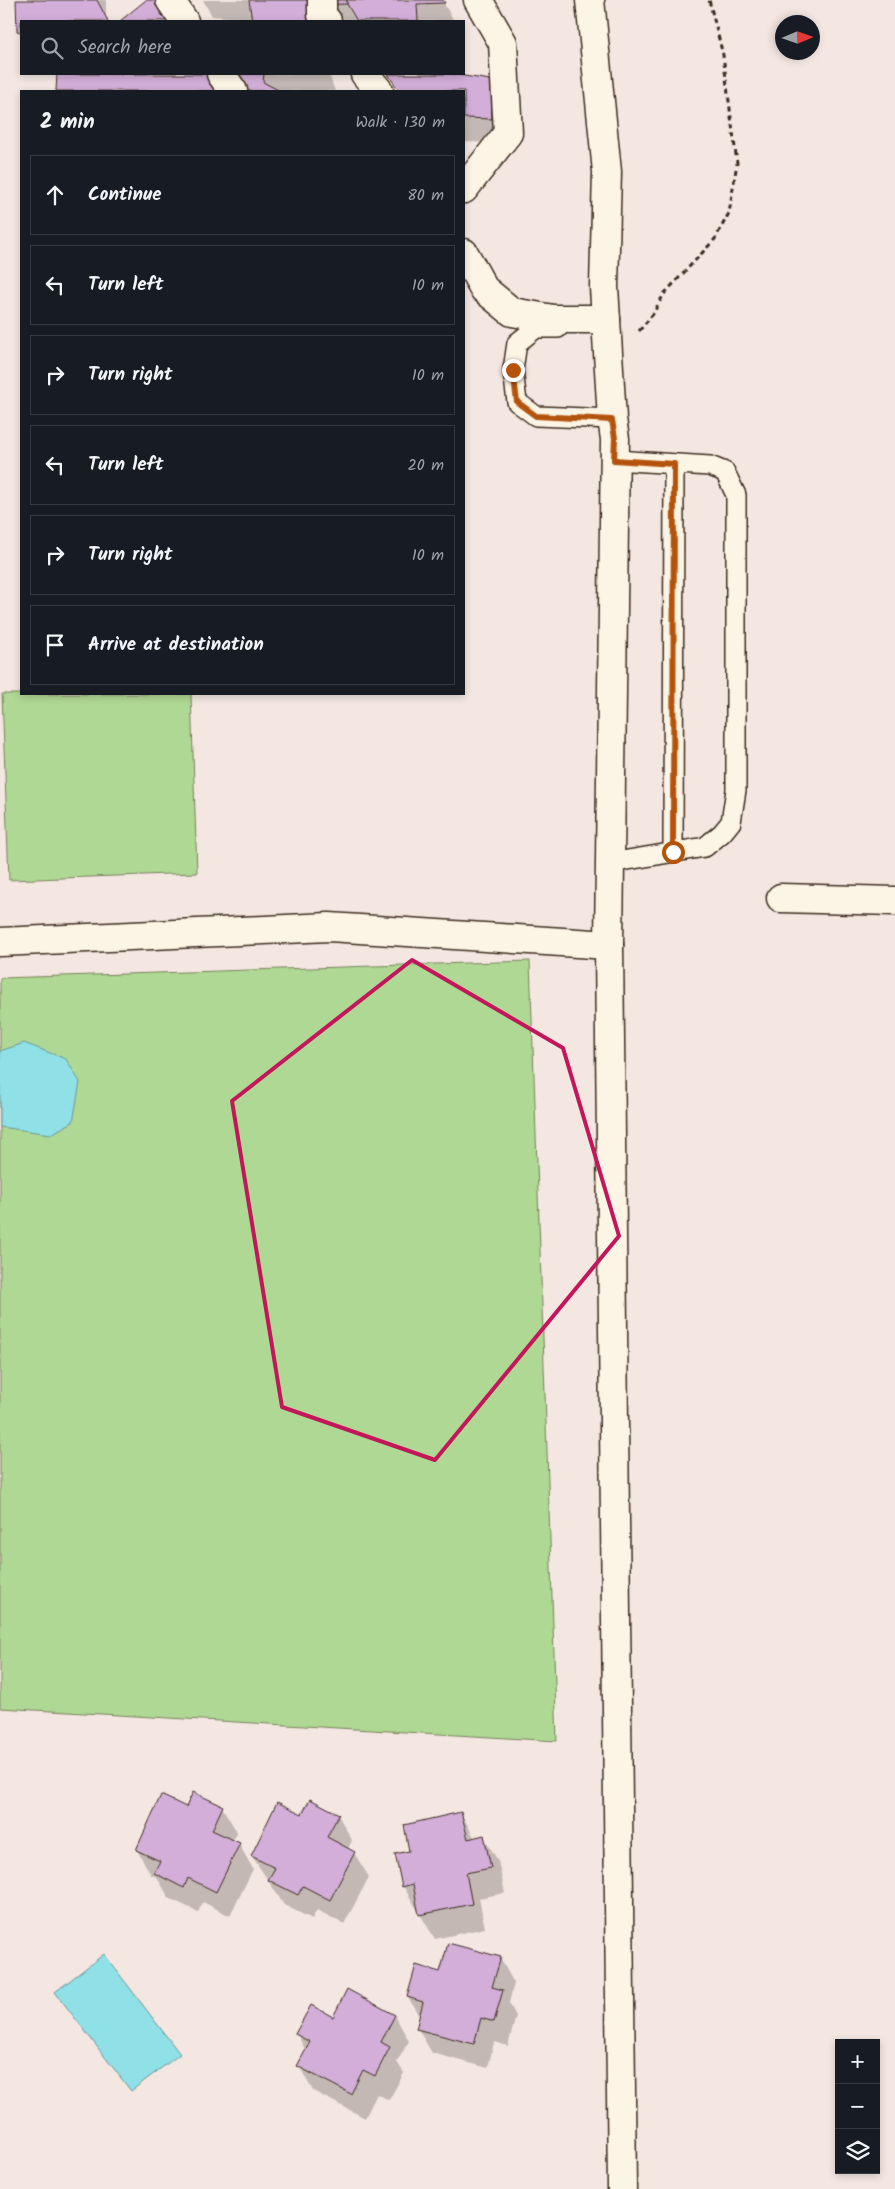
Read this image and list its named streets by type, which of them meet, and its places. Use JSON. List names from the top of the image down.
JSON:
{
  "north": "right",
  "page": {
    "search": "Search here",
    "heading": ["2 min", "Walk · 130 m"],
    "list": [
      ["Continue", "80 m"],
      ["Turn left", "10 m"],
      ["Turn right", "10 m"],
      ["Turn left", "20 m"],
      ["Turn right", "10 m"],
      "Arrive at destination"
    ],
    "map_buttons": ["+", "−"]
  }
}
